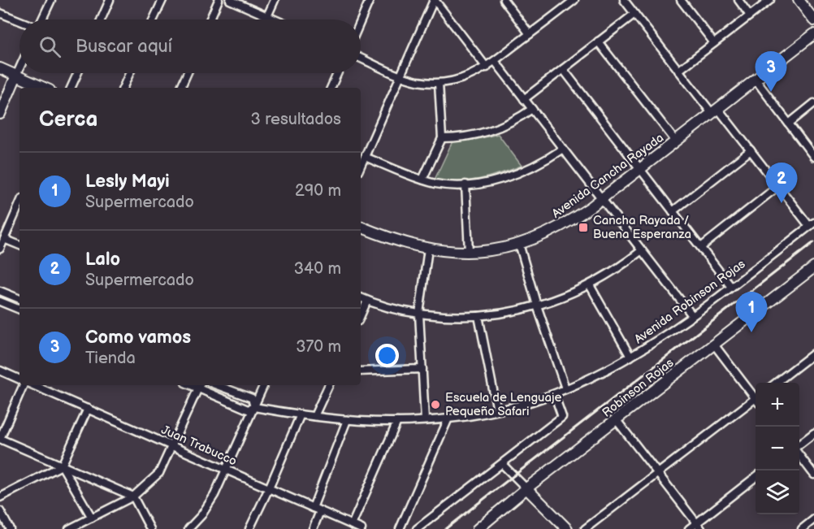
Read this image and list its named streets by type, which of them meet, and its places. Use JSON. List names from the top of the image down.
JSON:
{
  "streets": {
    "street": [
      "Avenida Cancha Rayada",
      "Avenida Robinson Rojas",
      "Robinson Rojas",
      "Juan Trabucco"
    ]
  },
  "places": {
    "transit": ["Cancha Rayada / Buena Esperanza"],
    "other": ["Escuela de Lenguaje Pequeño Safari"]
  },
  "page": {
    "search": "Buscar aquí",
    "pins": ["3", "2", "1"],
    "heading": ["Cerca", "3 resultados"],
    "list": [
      {
        "mark": "1",
        "name": "Lesly Mayi",
        "note": "Supermercado",
        "value": "290 m"
      },
      {
        "mark": "2",
        "name": "Lalo",
        "note": "Supermercado",
        "value": "340 m"
      },
      {
        "mark": "3",
        "name": "Como vamos",
        "note": "Tienda",
        "value": "370 m"
      }
    ],
    "map_buttons": ["+", "−"]
  }
}
